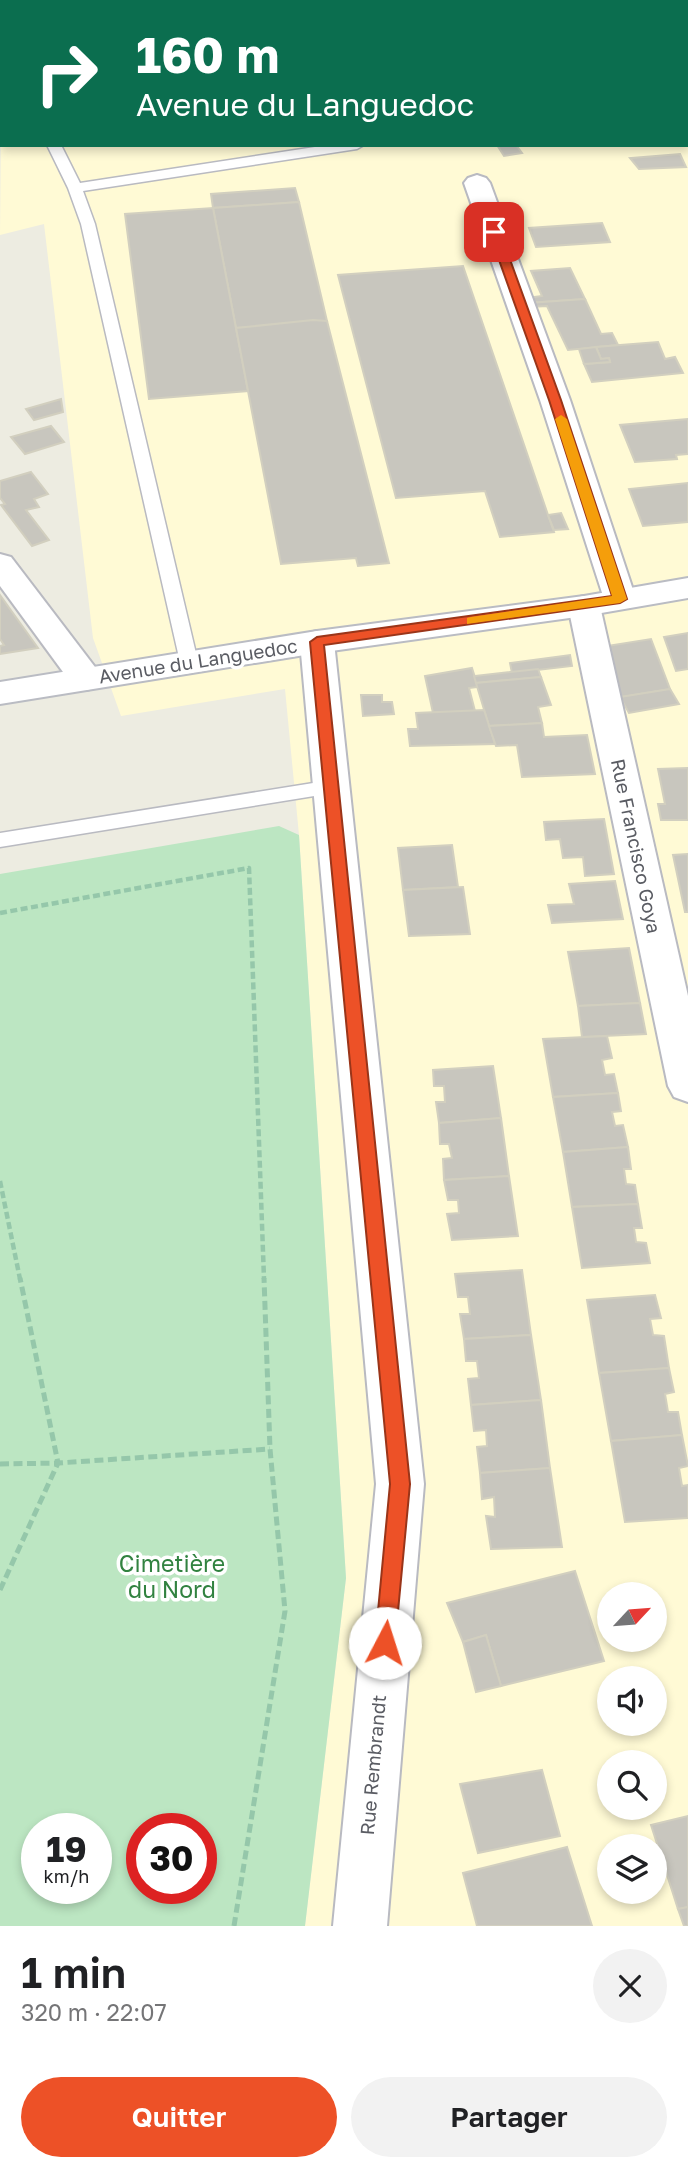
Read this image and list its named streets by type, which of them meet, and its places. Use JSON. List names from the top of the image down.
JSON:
{
  "streets": {
    "street": ["Avenue du Languedoc", "Rue Francisco Goya", "Rue Rembrandt"]
  },
  "crossings": [
    ["Avenue du Languedoc", "Rue Francisco Goya"],
    ["Avenue du Languedoc", "Rue Rembrandt"]
  ],
  "parks": ["Cimetière du Nord"],
  "north": "top right",
  "page": {
    "turn": ["160 m", "Avenue du Languedoc"],
    "speed": "19 km/h",
    "limit": "30",
    "heading": ["1 min", "320 m · 22:07"],
    "buttons": ["Quitter", "Partager"]
  }
}
